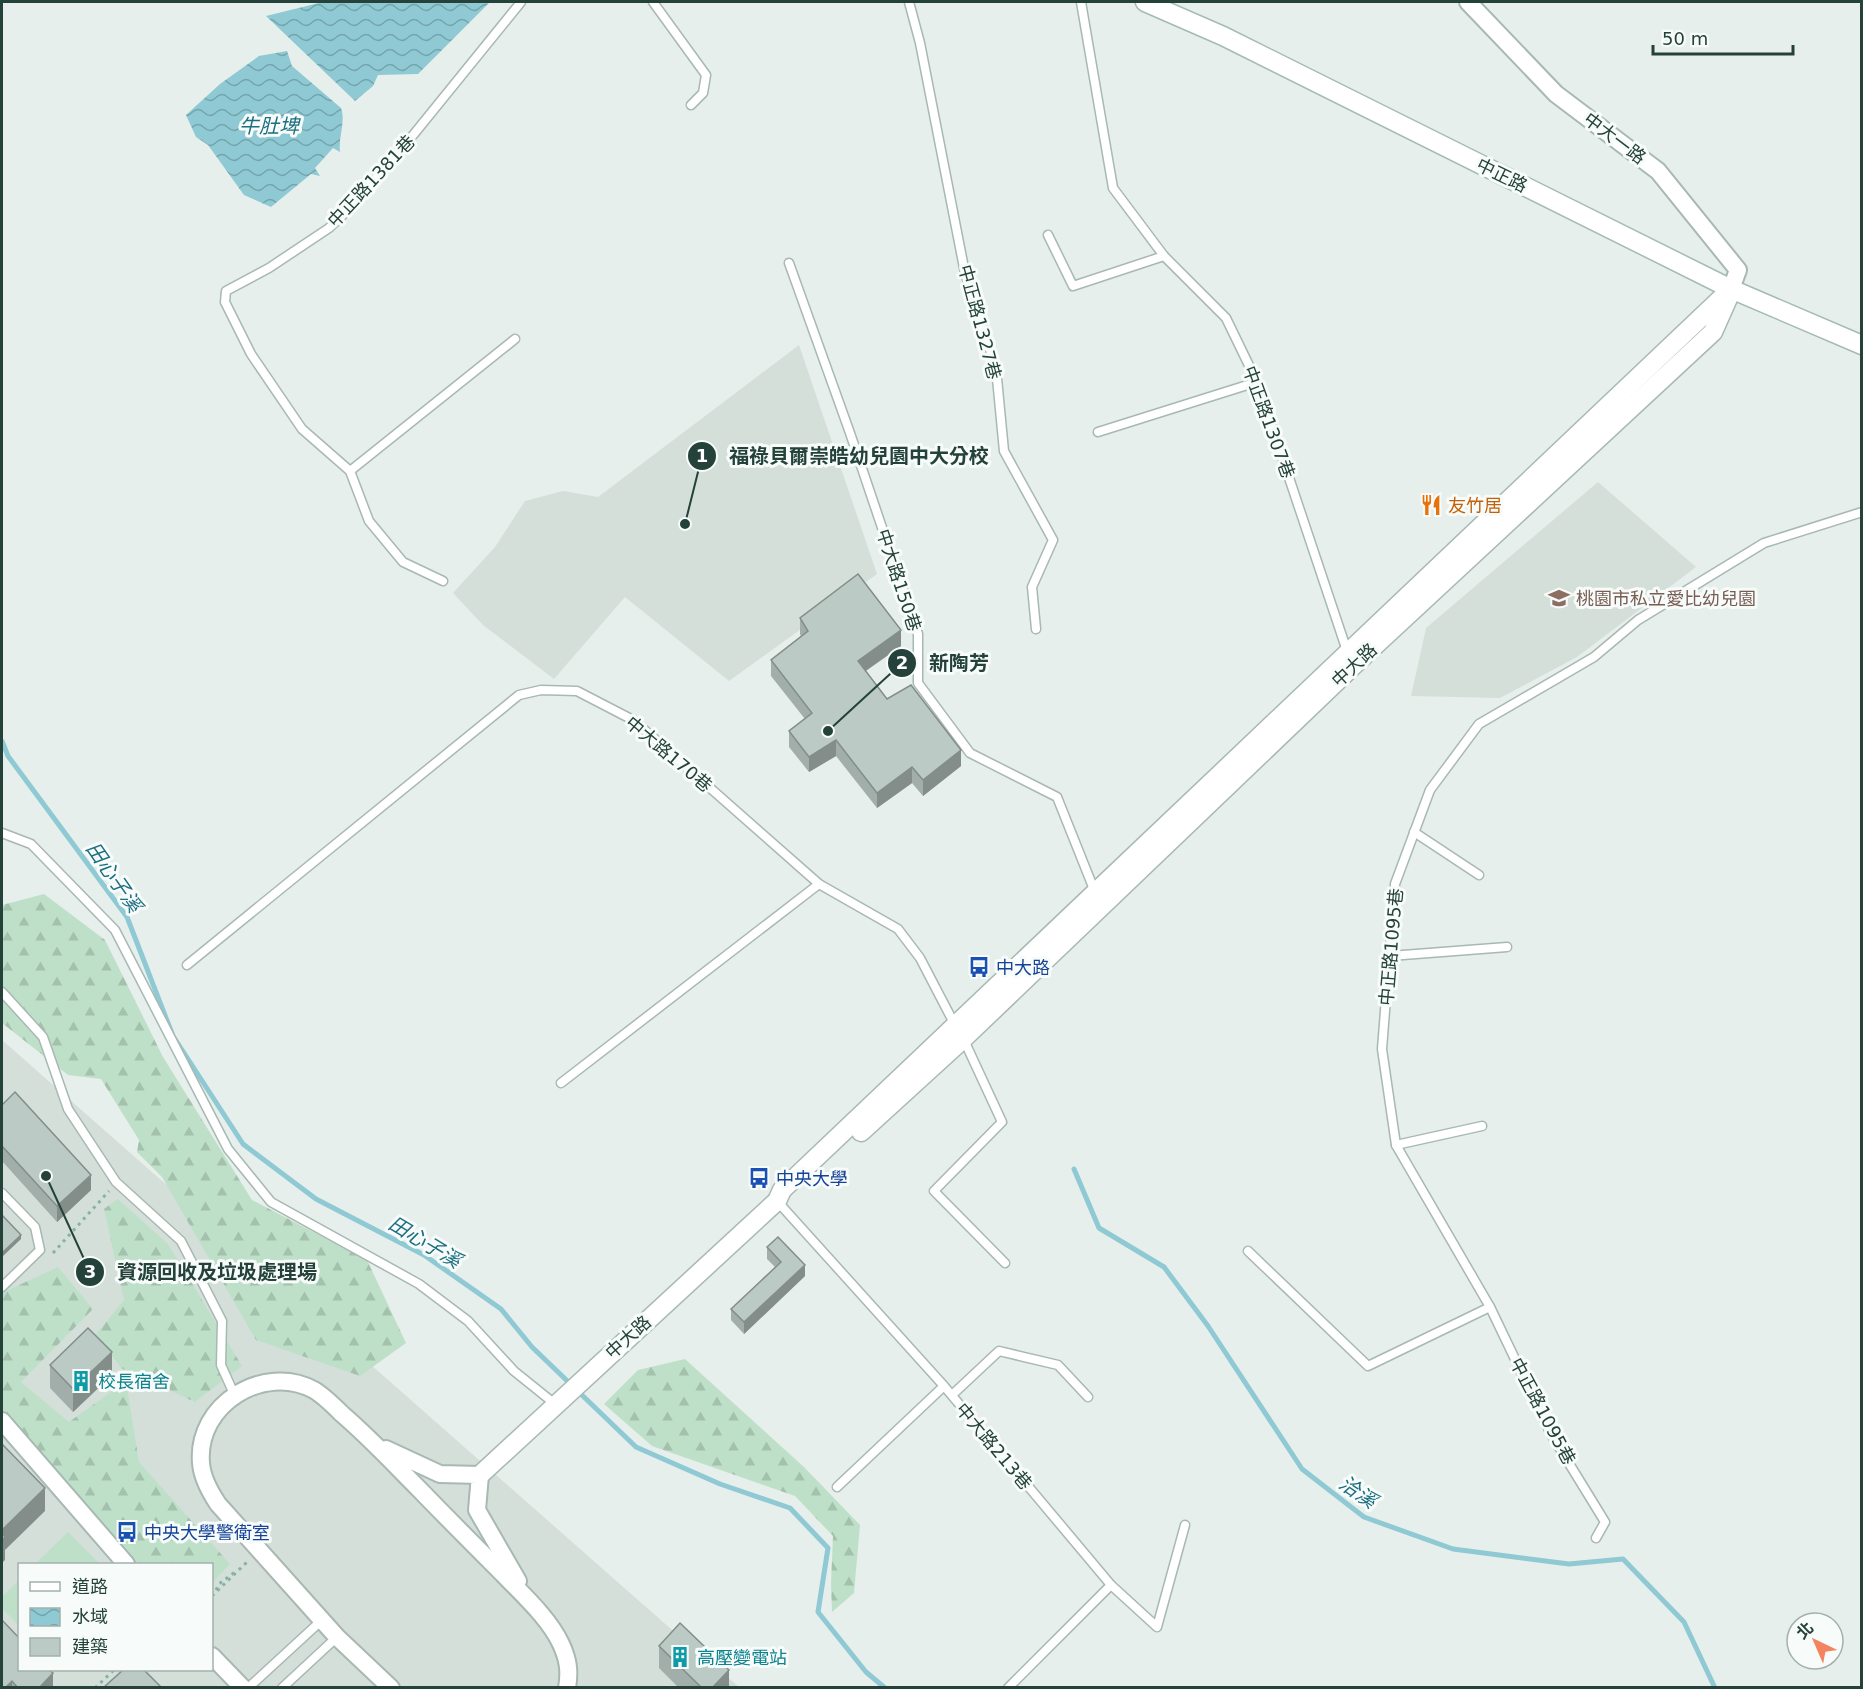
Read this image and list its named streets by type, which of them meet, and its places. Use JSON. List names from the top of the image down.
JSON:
{
  "streets": {
    "street": ["中大一路", "中正路", "中大路"],
    "lane": [
      "中正路1381巷",
      "中正路1327巷",
      "中正路1307巷",
      "中大路150巷",
      "中大路170巷",
      "中正路1095巷",
      "中大路213巷"
    ]
  },
  "crossings": [
    ["中大一路", "中正路"],
    ["中大一路", "中大路"],
    ["中正路", "中大路"],
    ["中正路1307巷", "中大路"],
    ["中大路150巷", "中大路"],
    ["中大路", "中大路170巷"],
    ["中大路", "中大路213巷"]
  ],
  "water": ["牛肚埤", "田心子溪", "洽溪"],
  "places": {
    "restaurant": ["友竹居"],
    "other": ["福祿貝爾崇皓幼兒園中大分校", "新陶芳", "資源回收及垃圾處理場"],
    "school or university": ["桃園市私立愛比幼兒園"],
    "bus stop": ["中大路", "中央大學", "中央大學警衛室"],
    "building": ["校長宿舍", "高壓變電站"]
  },
  "legend": ["道路", "水域", "建築"],
  "scale_bar": "50 m",
  "north": "top left"
}
